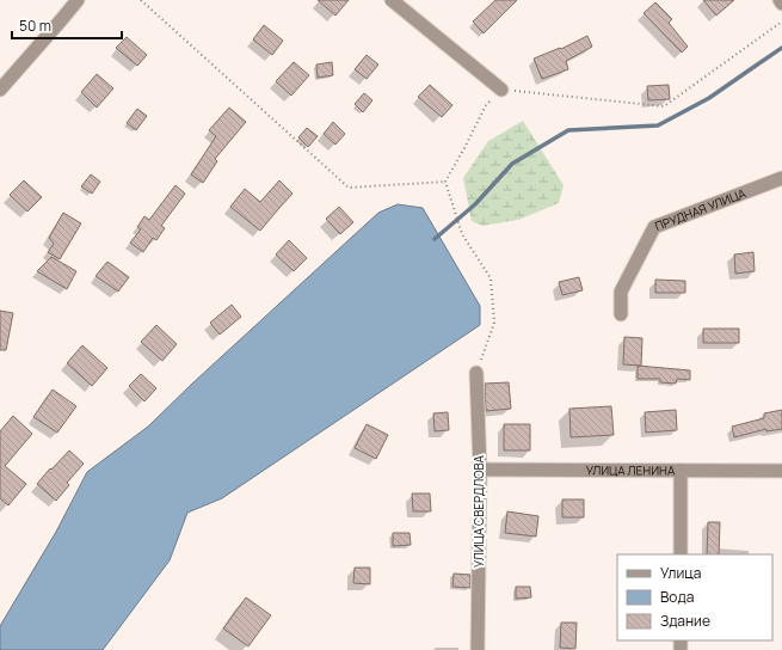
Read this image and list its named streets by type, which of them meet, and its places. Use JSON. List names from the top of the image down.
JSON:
{
  "streets": {
    "street": ["ПРУДНАЯ УЛИЦА", "УЛИЦА ЛЕНИНА", "УЛИЦА СВЕРДЛОВА"]
  },
  "crossings": [
    ["УЛИЦА ЛЕНИНА", "УЛИЦА СВЕРДЛОВА"]
  ],
  "legend": ["Улица", "Вода", "Здание"],
  "scale_bar": "50 m"
}
